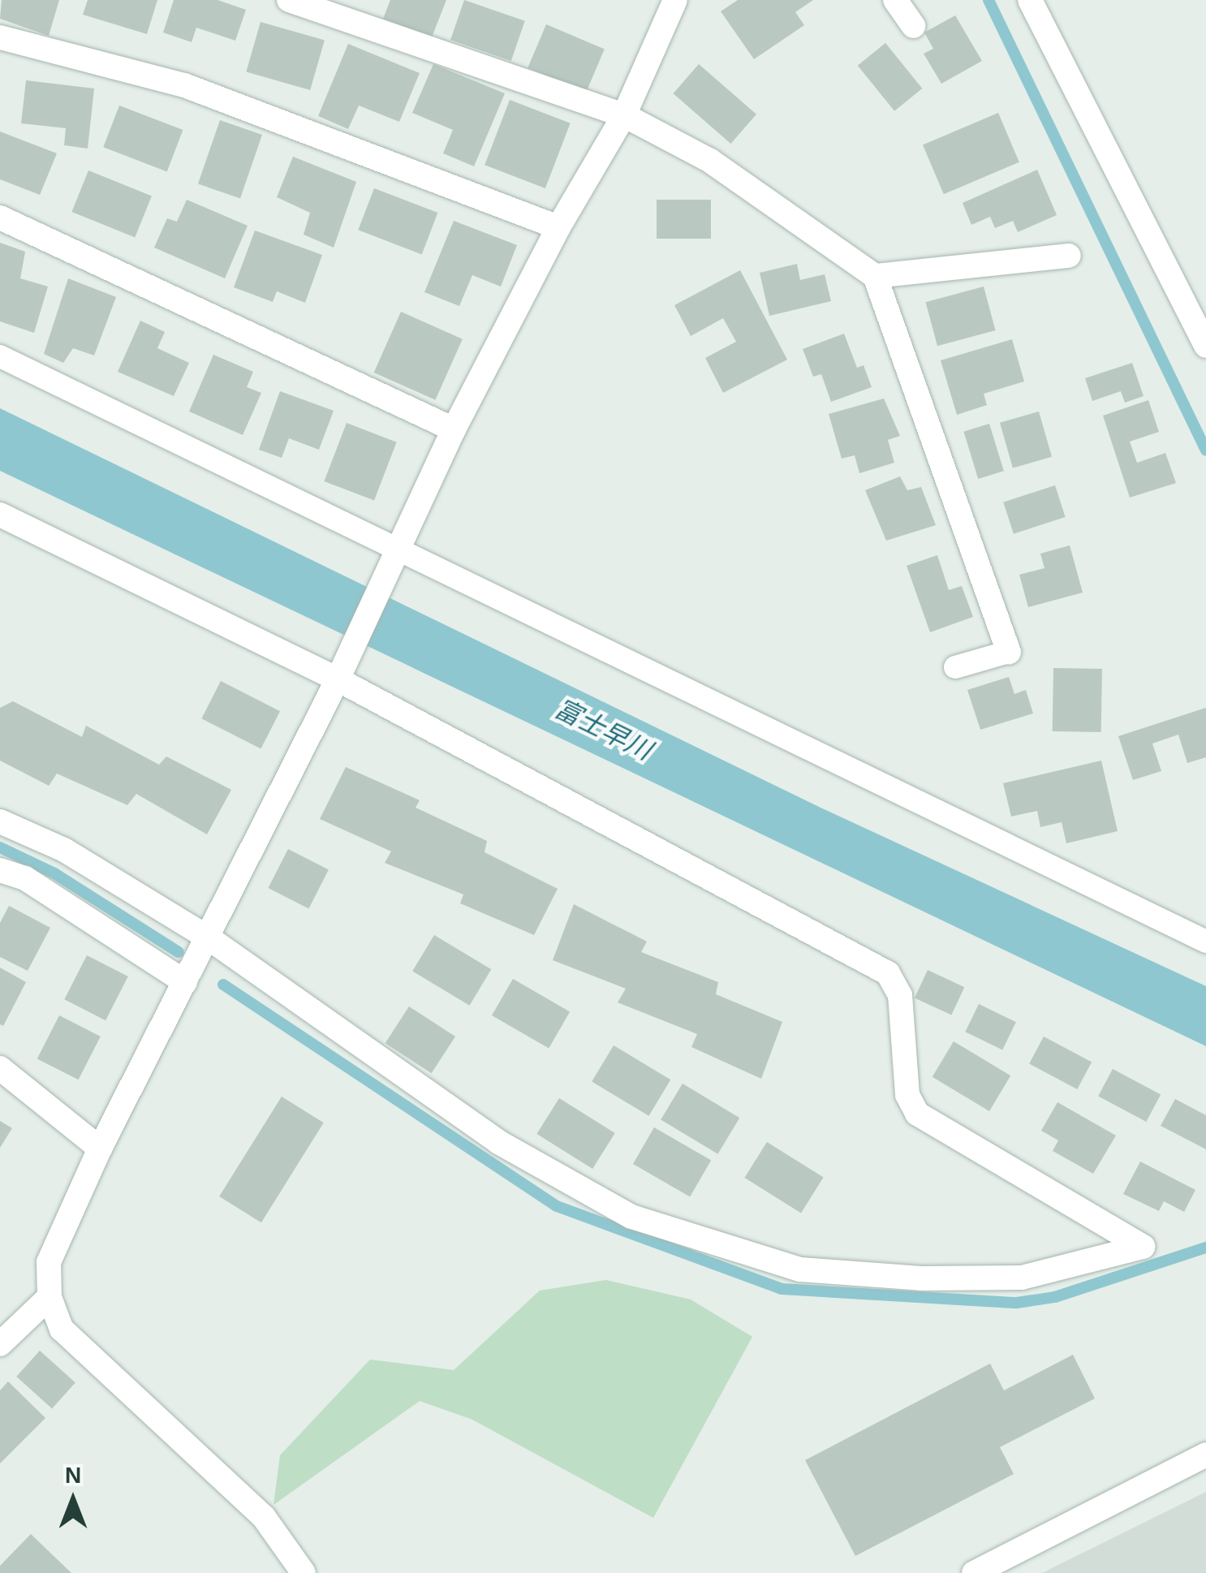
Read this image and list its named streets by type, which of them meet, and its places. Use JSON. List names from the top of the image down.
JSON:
{
  "water": ["富士早川"],
  "north": "top"
}
